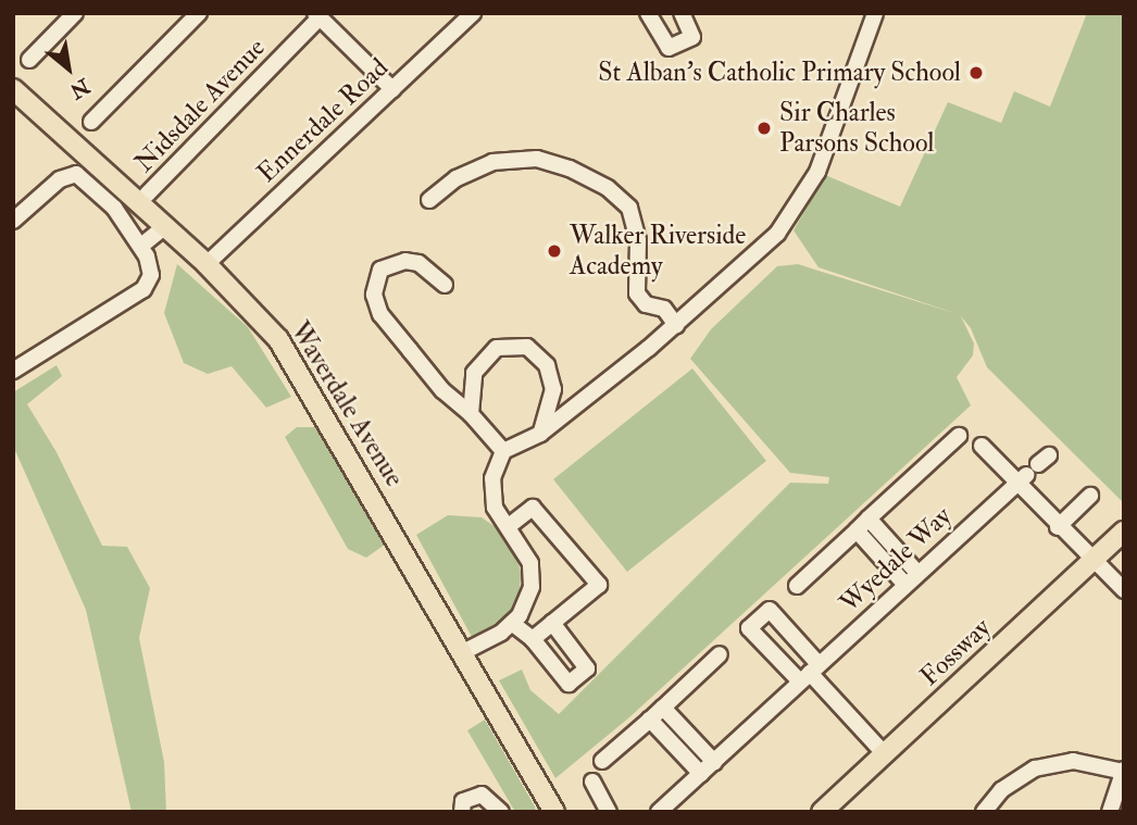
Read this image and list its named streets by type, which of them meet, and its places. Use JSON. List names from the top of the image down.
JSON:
{
  "streets": {
    "main road": ["Waverdale Avenue", "Fossway"],
    "street": ["Nidsdale Avenue", "Ennerdale Road", "Wyedale Way"]
  },
  "crossings": [
    ["Ennerdale Road", "Waverdale Avenue"]
  ],
  "places": ["St Alban's Catholic Primary School", "Sir Charles Parsons School", "Walker Riverside Academy"],
  "north": "bottom right"
}
